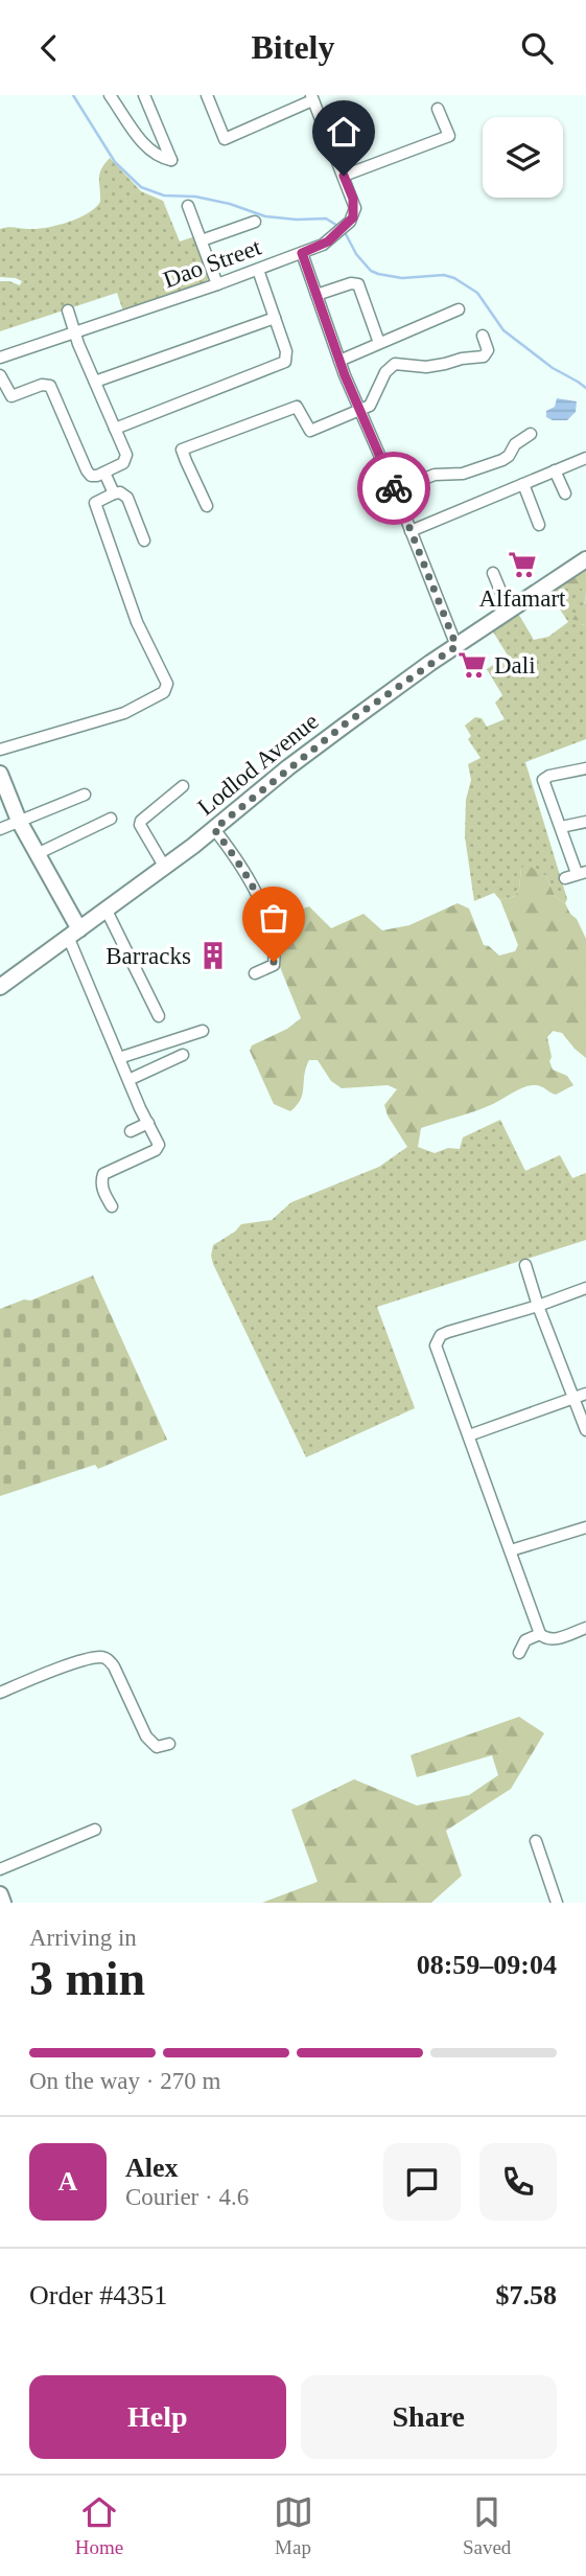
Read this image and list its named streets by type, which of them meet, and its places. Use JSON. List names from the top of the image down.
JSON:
{
  "streets": {
    "main road": ["Lodlod Avenue"],
    "street": ["Dao Street"]
  },
  "places": {
    "supermarket": ["Alfamart", "Dali"],
    "building": ["Barracks"]
  },
  "page": {
    "header": "Bitely",
    "heading": ["3 min", "Arriving in", "08:59–09:04"],
    "panel": [
      "Alex",
      "Courier · 4.6",
      "Order #4351",
      "$7.58"
    ],
    "bar": "On the way · 270 m",
    "round": "A",
    "buttons": ["Help", "Share"],
    "tabs": ["Home", "Map", "Saved"]
  }
}
